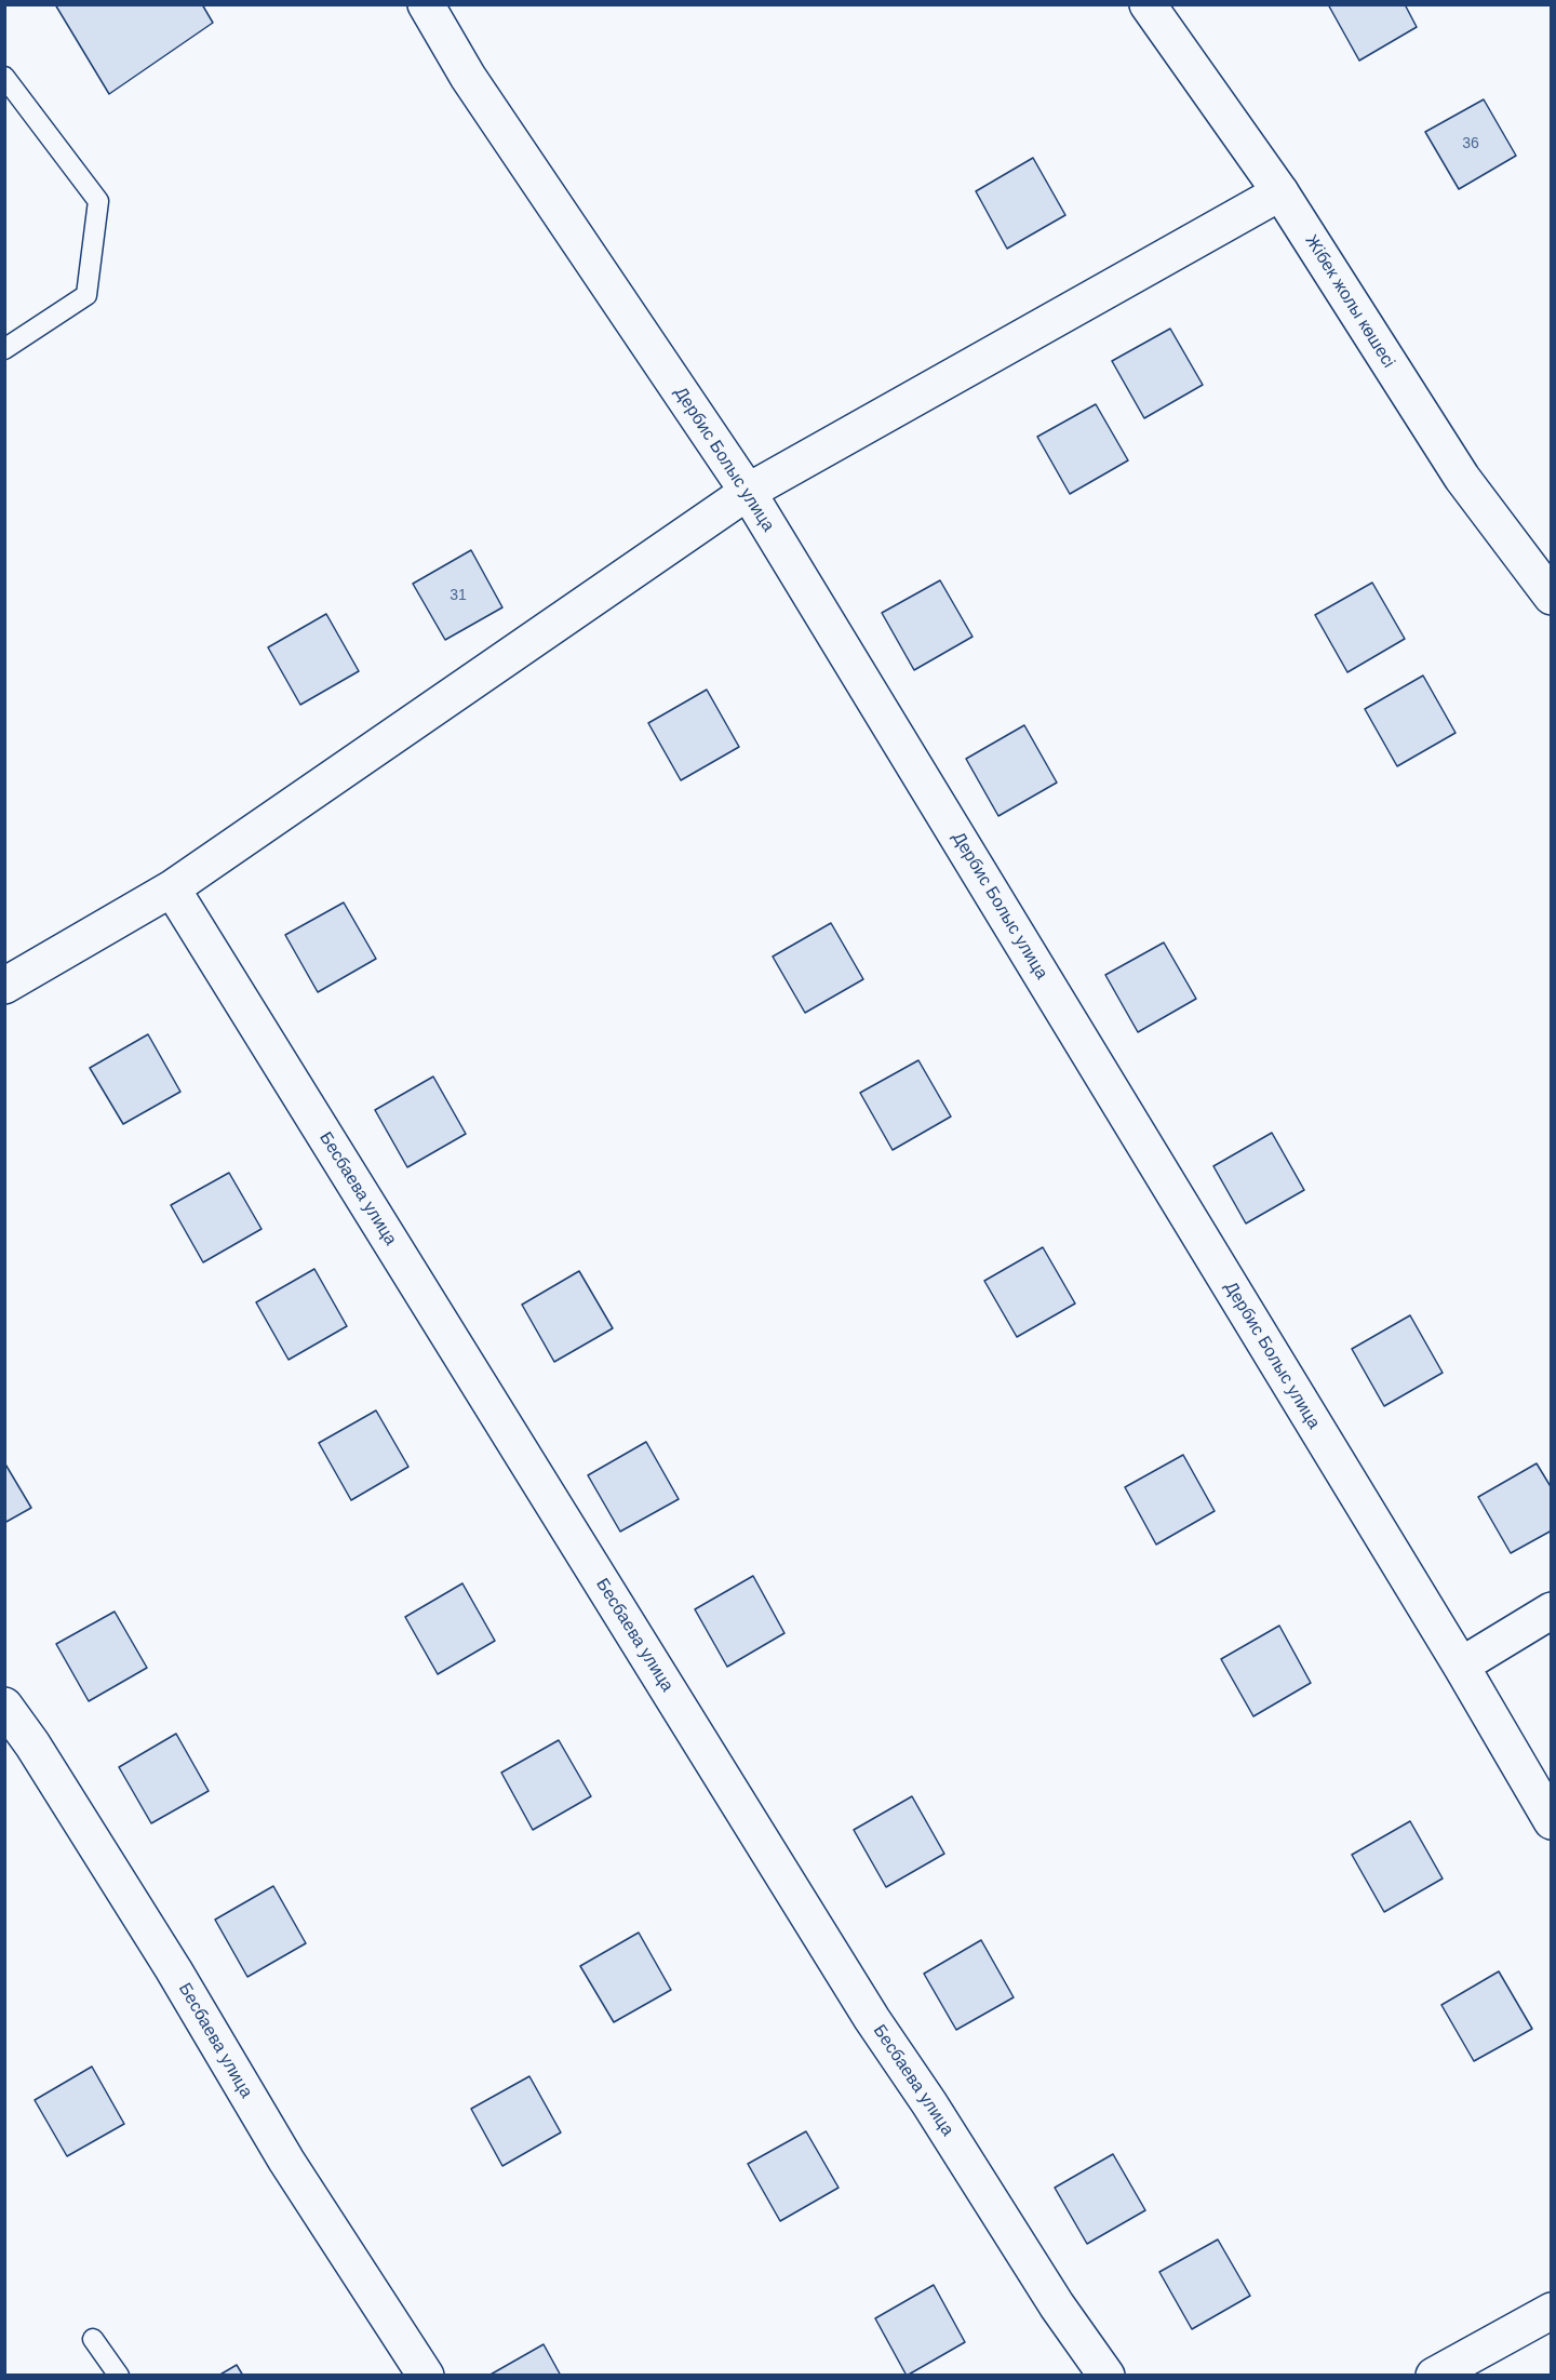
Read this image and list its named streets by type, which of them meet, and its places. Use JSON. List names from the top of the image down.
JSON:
{
  "streets": {
    "street": ["Жібек жолы көшесі", "Дербис Болыс улица", "Бесбаева улица"]
  },
  "house_numbers": ["36", "31"]
}
